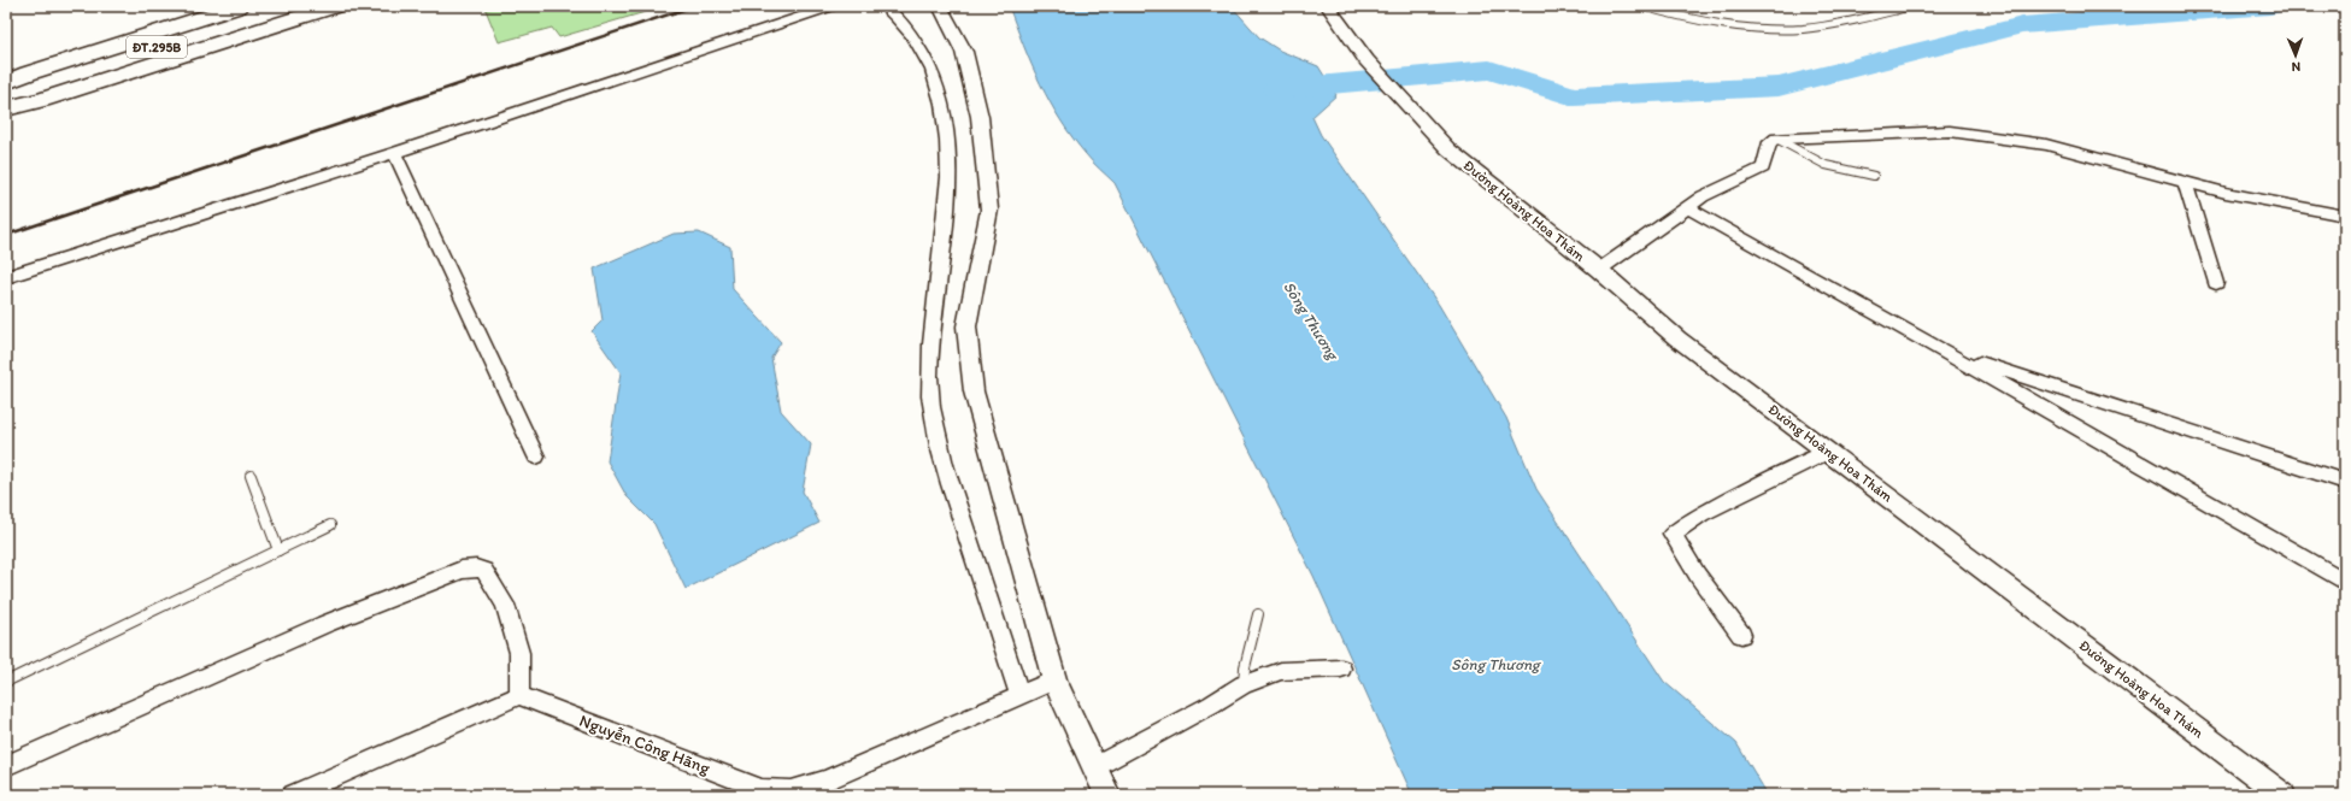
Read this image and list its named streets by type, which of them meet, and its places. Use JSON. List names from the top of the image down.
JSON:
{
  "streets": {
    "main road": ["ĐT.295B"],
    "street": ["Đường Hoàng Hoa Thám", "Nguyễn Công Hãng"]
  },
  "water": ["Sông Thương"],
  "north": "bottom"
}
